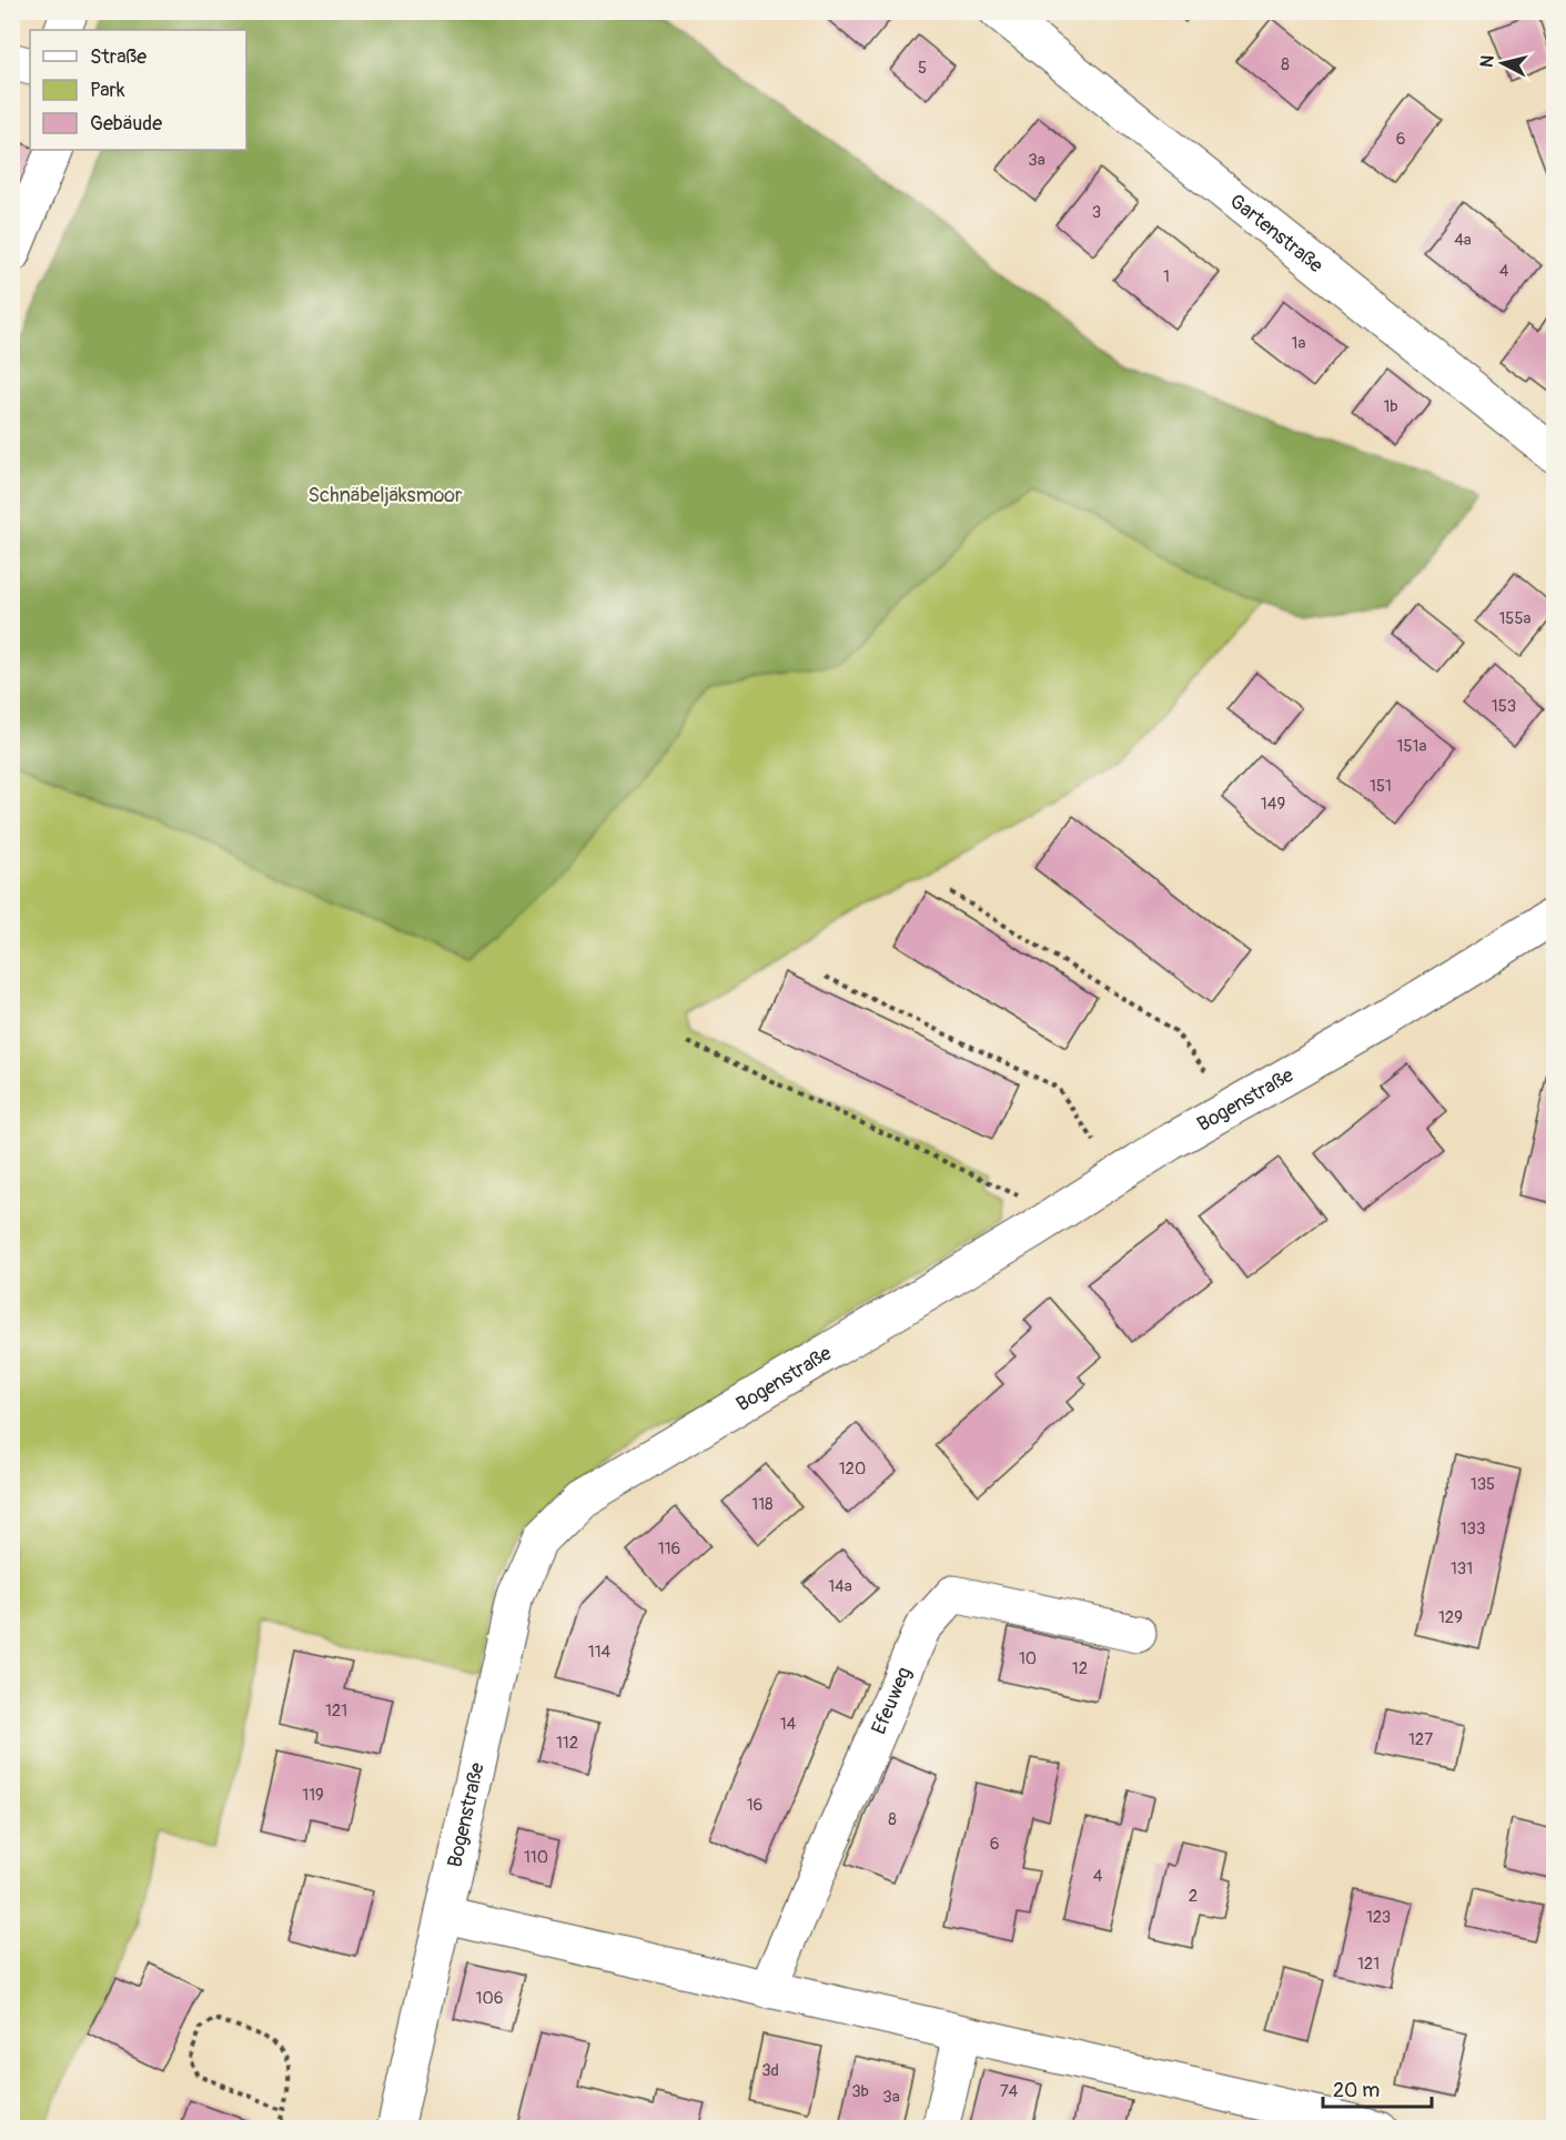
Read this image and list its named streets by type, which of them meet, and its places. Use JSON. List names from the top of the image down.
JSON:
{
  "streets": {
    "street": ["Gartenstraße", "Bogenstraße", "Efeuweg"]
  },
  "parks": ["Schnäbeljäksmoor"],
  "house_numbers": [
    "8",
    "5",
    "6",
    "3a",
    "3",
    "4a",
    "4",
    "1",
    "1a",
    "1b",
    "155a",
    "153",
    "151a",
    "151",
    "149",
    "120",
    "135",
    "118",
    "133",
    "116",
    "131",
    "14a",
    "129",
    "114",
    "10",
    "12",
    "121",
    "14",
    "127",
    "112",
    "119",
    "16",
    "8",
    "6",
    "110",
    "4",
    "2",
    "123",
    "121",
    "106",
    "3d",
    "3b",
    "74",
    "3a"
  ],
  "legend": ["Straße", "Park", "Gebäude"],
  "scale_bar": "20 m",
  "north": "left"
}
